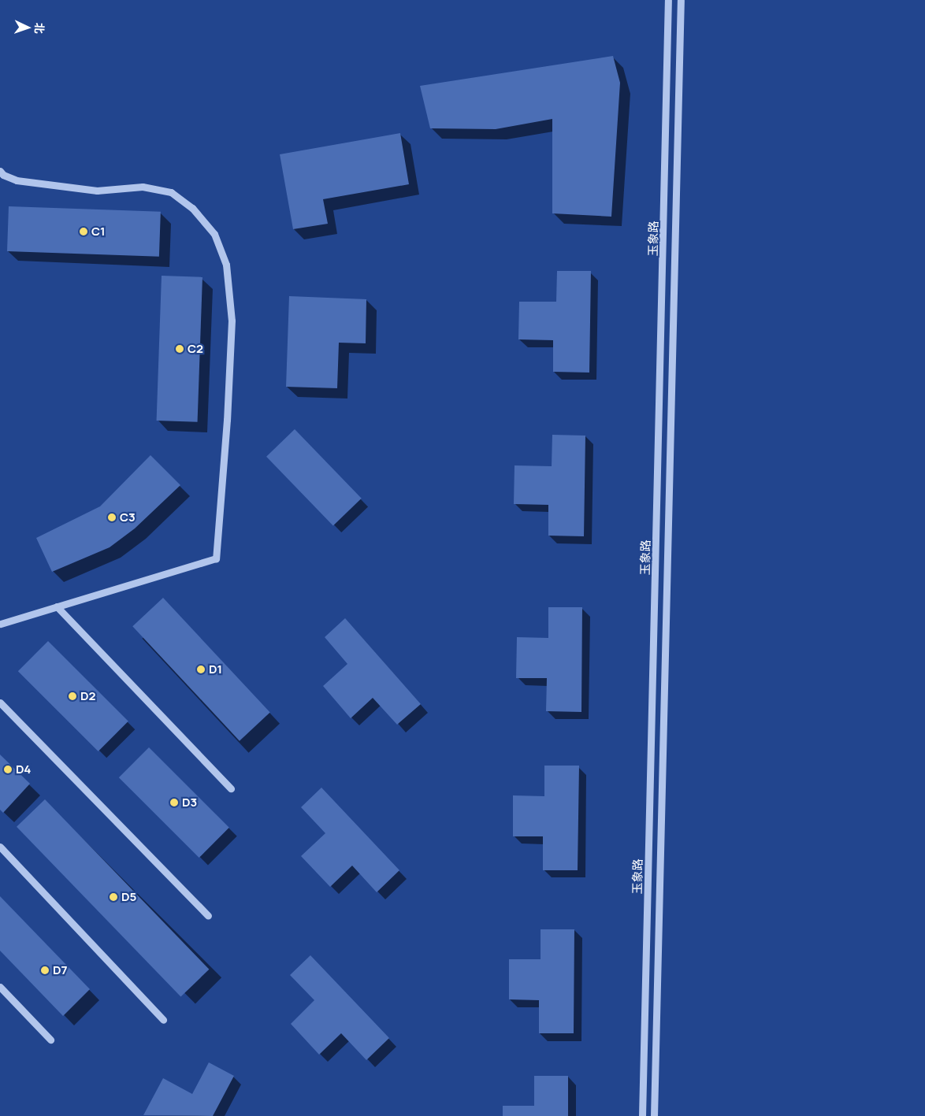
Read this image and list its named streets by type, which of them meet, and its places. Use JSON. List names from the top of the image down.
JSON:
{
  "streets": {
    "street": ["玉象路"]
  },
  "places": [
    "C1",
    "C2",
    "C3",
    "D1",
    "D2",
    "D4",
    "D3",
    "D5",
    "D7"
  ],
  "north": "right"
}
